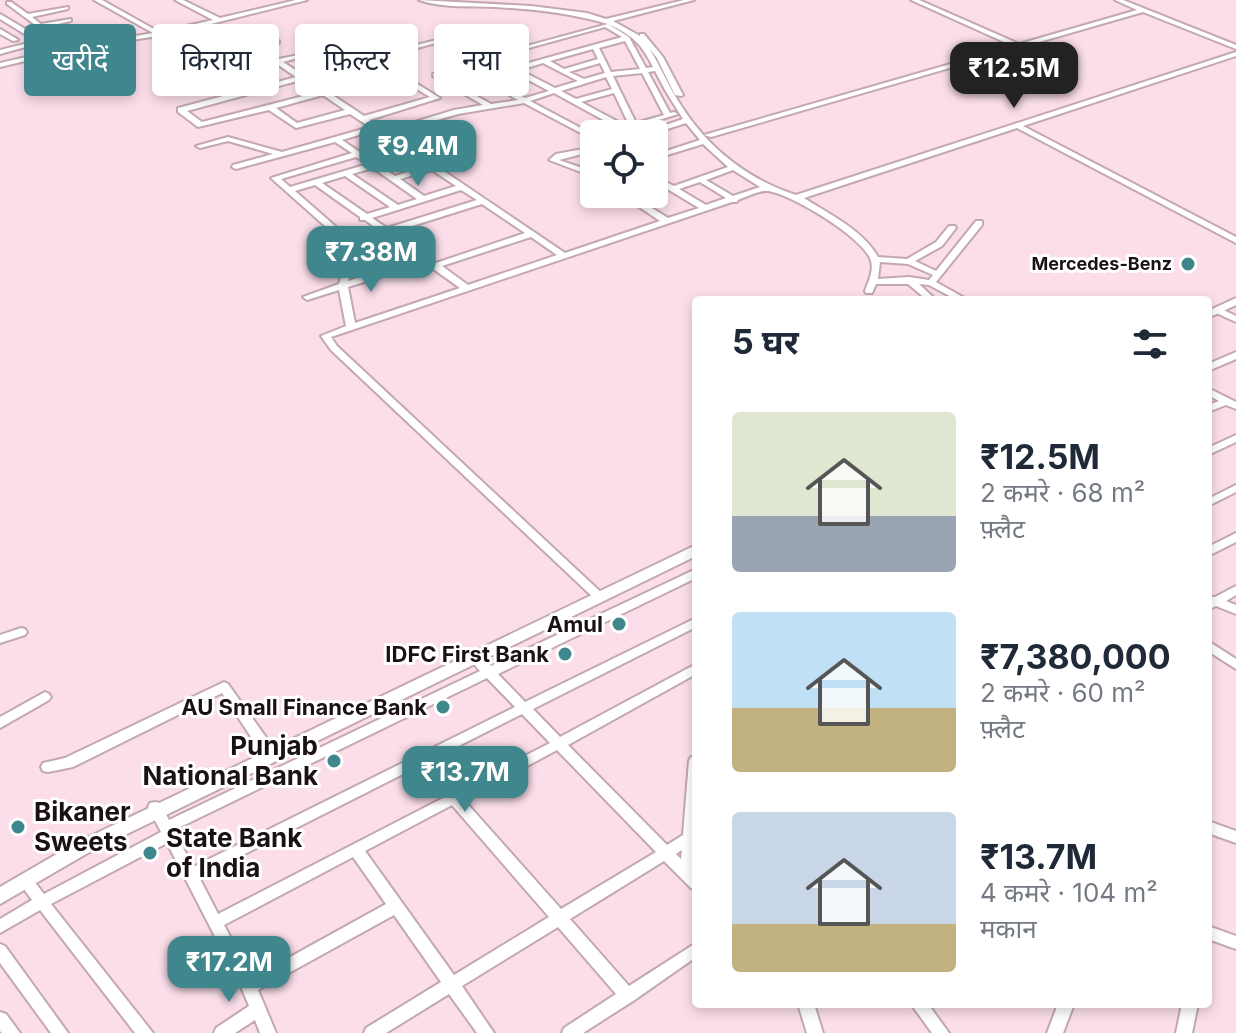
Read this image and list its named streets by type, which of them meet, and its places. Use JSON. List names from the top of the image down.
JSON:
{
  "places": [
    "Mercedes-Benz",
    "Amul",
    "IDFC First Bank",
    "AU Small Finance Bank",
    "Punjab National Bank",
    "Bikaner Sweets",
    "State Bank of India"
  ],
  "page": {
    "chip": [
      "खरीदें",
      "किराया",
      "फ़िल्टर",
      "नया"
    ],
    "price": [
      "₹12.5M",
      "₹9.4M",
      "₹7.38M",
      "₹13.7M",
      "₹17.2M"
    ],
    "heading": "5 घर",
    "list": [
      {
        "name": "₹12.5M",
        "note": "2 कमरे · 68 m² · फ़्लैट"
      },
      {
        "name": "₹7,380,000",
        "note": "2 कमरे · 60 m² · फ़्लैट"
      },
      {
        "name": "₹13.7M",
        "note": "4 कमरे · 104 m² · मकान"
      }
    ]
  }
}
